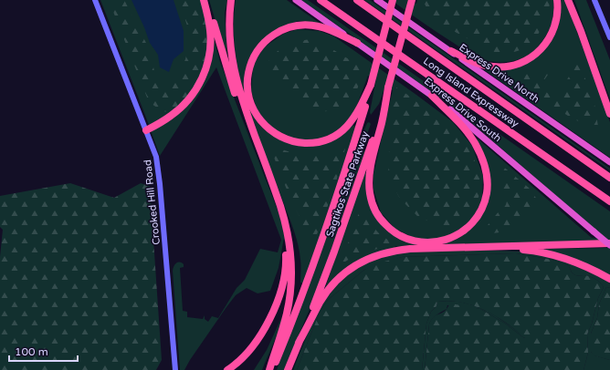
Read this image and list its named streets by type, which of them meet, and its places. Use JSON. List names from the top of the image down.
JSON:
{
  "streets": {
    "highway": [
      "Express Drive North",
      "Long Island Expressway",
      "Express Drive South",
      "Sagtikos State Parkway"
    ],
    "main road": ["Crooked Hill Road"]
  },
  "scale_bar": "100 m"
}
